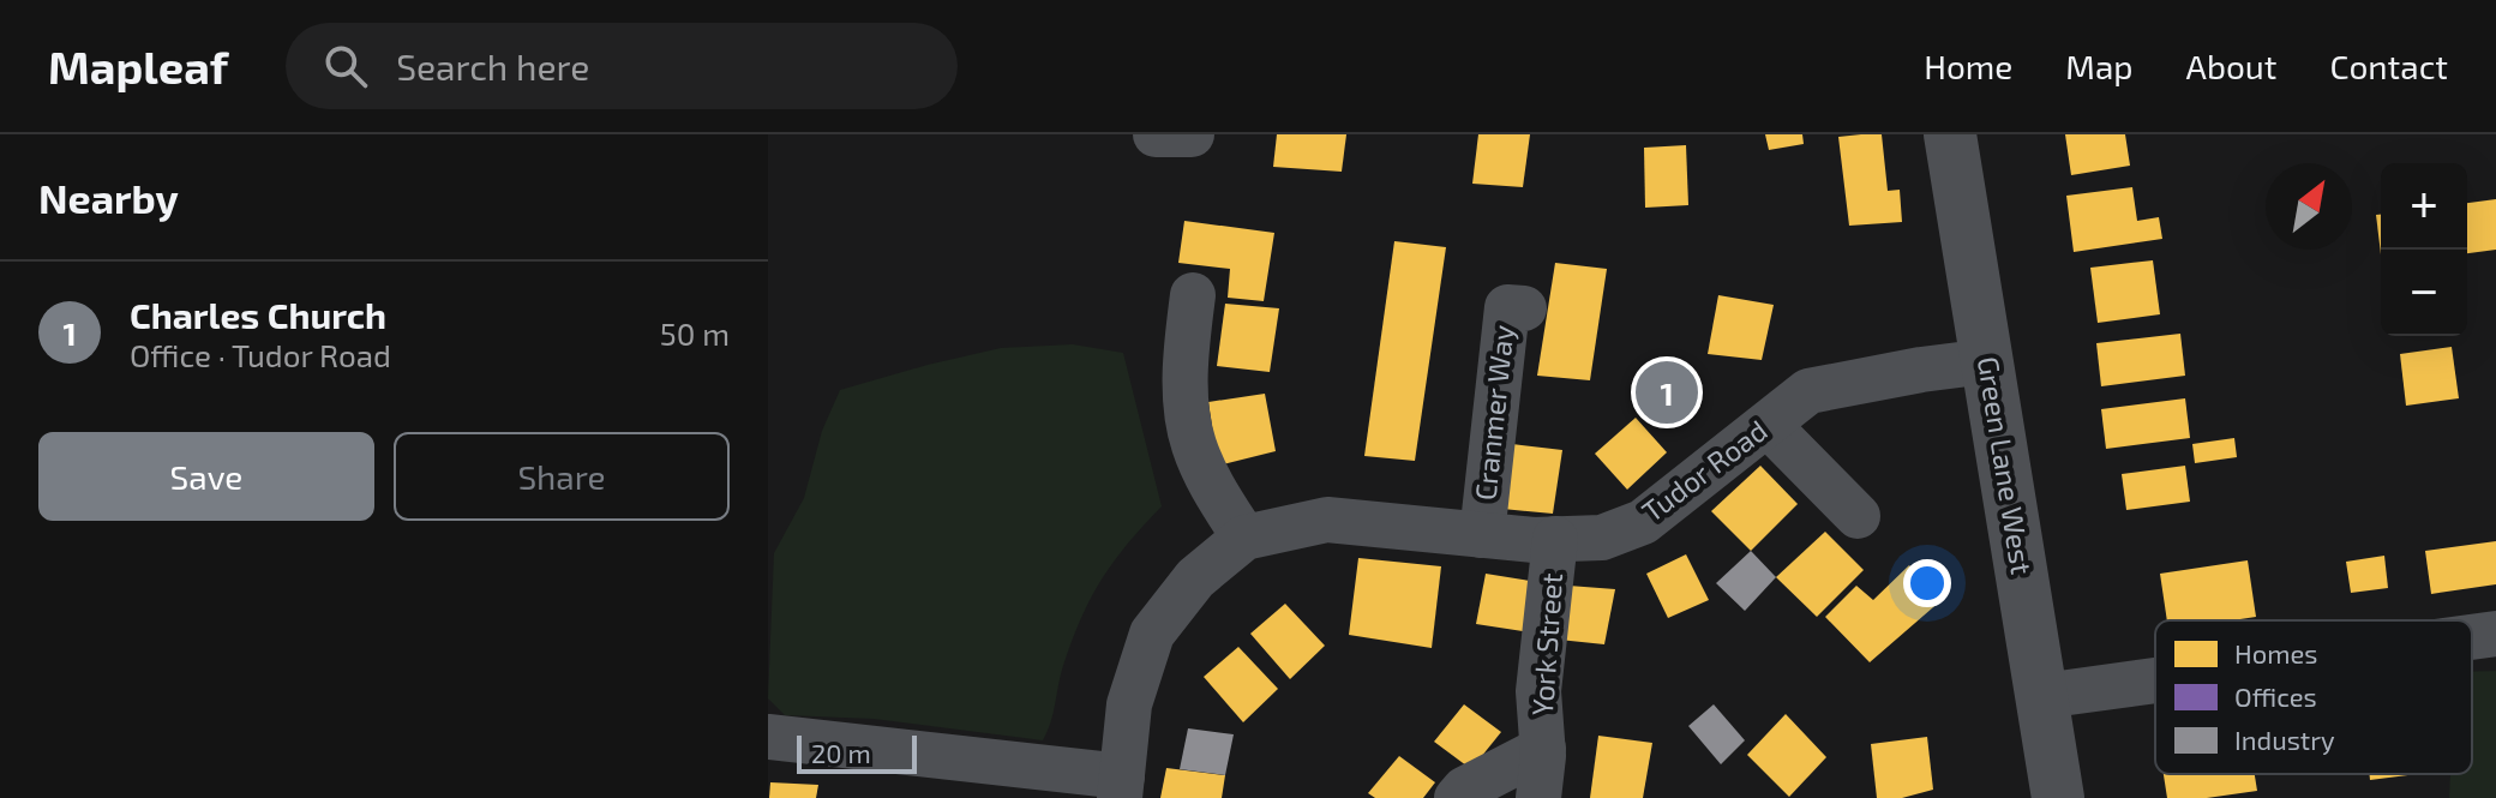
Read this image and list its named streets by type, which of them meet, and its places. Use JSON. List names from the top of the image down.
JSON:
{
  "streets": {
    "street": [
      "Cranmer Way",
      "Green Lane West",
      "Tudor Road",
      "York Street"
    ]
  },
  "crossings": [
    ["Cranmer Way", "Tudor Road"],
    ["Green Lane West", "Tudor Road"],
    ["Tudor Road", "York Street"]
  ],
  "legend": ["Homes", "Offices", "Industry"],
  "scale_bar": "20 m",
  "north": "top right",
  "page": {
    "header": "Mapleaf",
    "search": "Search here",
    "nav": [
      "Home",
      "Map",
      "About",
      "Contact"
    ],
    "heading": "Nearby",
    "map_buttons": ["+", "−"],
    "list": [
      {
        "mark": "1",
        "name": "Charles Church",
        "note": "Office · Tudor Road",
        "value": "50 m"
      }
    ],
    "pins": "1",
    "buttons": ["Save", "Share"],
    "scale": "20 m"
  }
}
